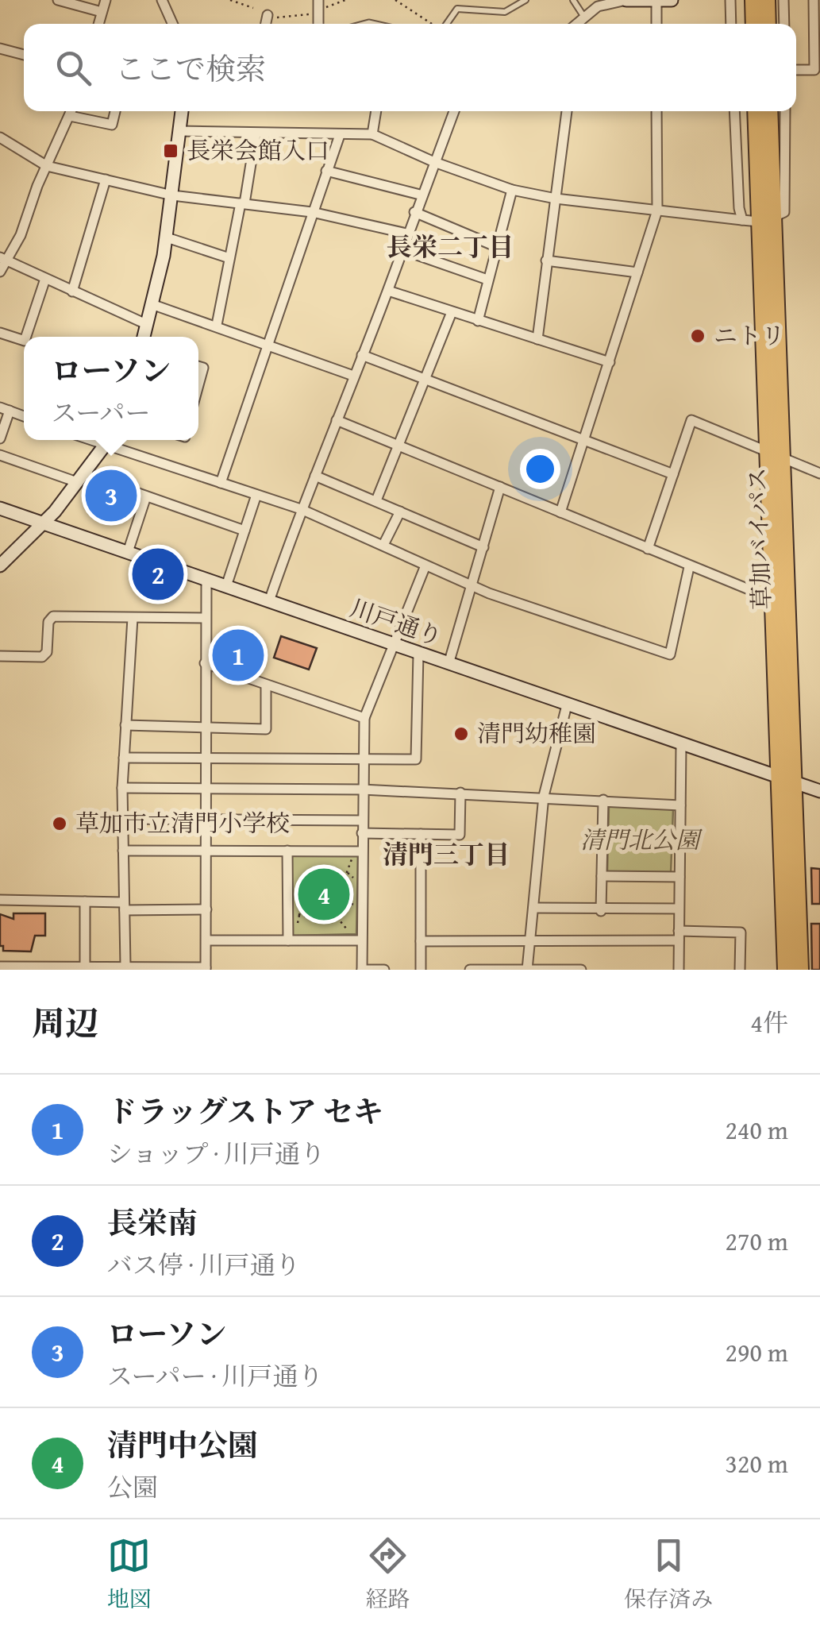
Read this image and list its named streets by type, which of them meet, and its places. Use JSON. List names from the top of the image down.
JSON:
{
  "streets": {
    "highway": ["草加バイパス"],
    "street": ["川戸通り"]
  },
  "crossings": [
    ["草加バイパス", "川戸通り"]
  ],
  "districts": ["長栄二丁目", "清門三丁目"],
  "parks": ["清門北公園"],
  "places": {
    "transit": ["長栄会館入口"],
    "other": ["ニトリ", "清門幼稚園", "草加市立清門小学校"]
  },
  "page": {
    "search": "ここで検索",
    "popup": ["ローソン", "スーパー"],
    "pins": [
      "3",
      "2",
      "1",
      "4"
    ],
    "heading": ["周辺", "4件"],
    "list": [
      {
        "mark": "1",
        "name": "ドラッグストア セキ",
        "note": "ショップ · 川戸通り",
        "value": "240 m"
      },
      {
        "mark": "2",
        "name": "長栄南",
        "note": "バス停 · 川戸通り",
        "value": "270 m"
      },
      {
        "mark": "3",
        "name": "ローソン",
        "note": "スーパー · 川戸通り",
        "value": "290 m"
      },
      {
        "mark": "4",
        "name": "清門中公園",
        "note": "公園",
        "value": "320 m"
      }
    ],
    "nav": ["地図", "経路", "保存済み"]
  }
}
